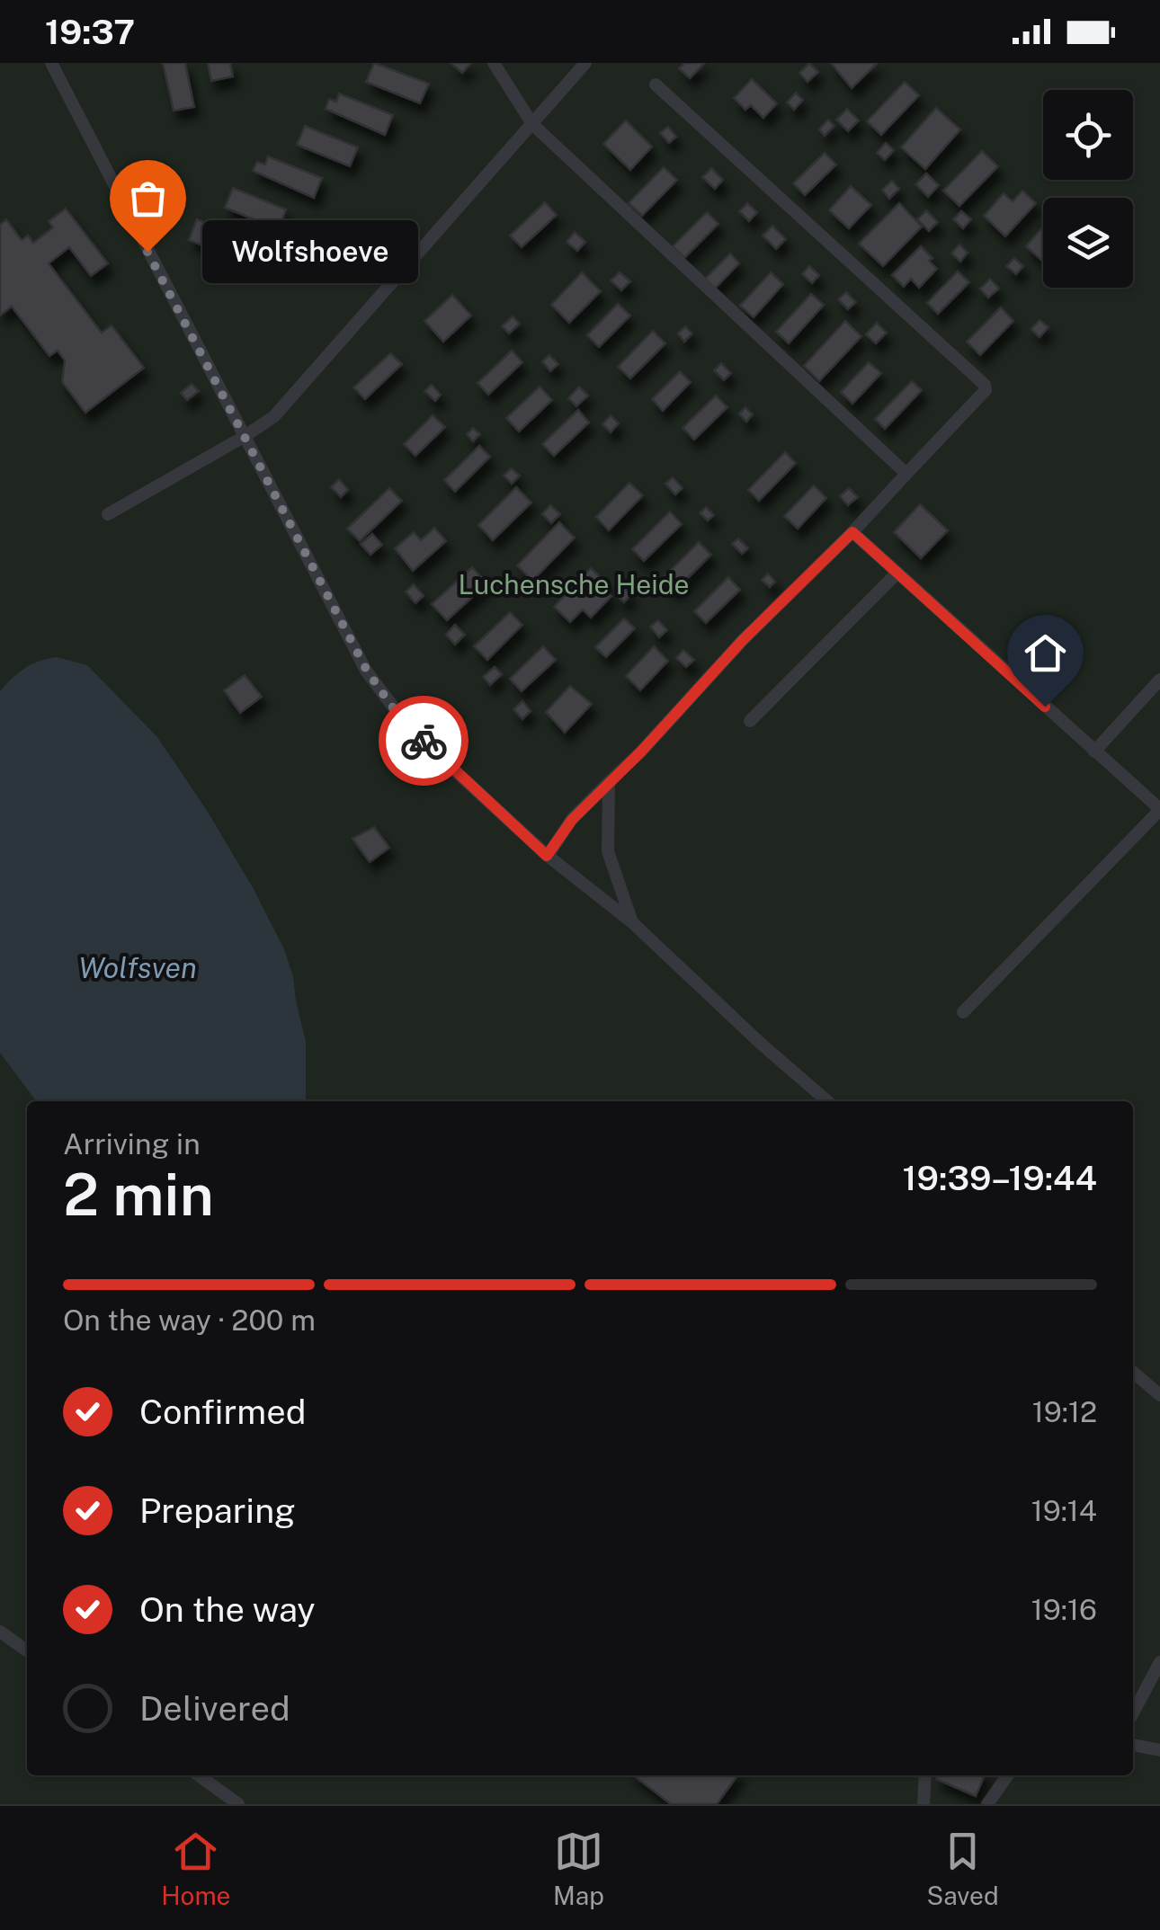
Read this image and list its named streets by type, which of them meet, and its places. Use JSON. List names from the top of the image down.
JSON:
{
  "water": ["Wolfsven"],
  "parks": ["Luchensche Heide"],
  "places": ["Wolfshoeve"],
  "page": {
    "status": "19:37",
    "bubble": "Wolfshoeve",
    "heading": ["2 min", "Arriving in", "19:39–19:44"],
    "bar": "On the way · 200 m",
    "list": [
      ["Confirmed", "19:12"],
      ["Preparing", "19:14"],
      ["On the way", "19:16"],
      "Delivered"
    ],
    "tabs": ["Home", "Map", "Saved"]
  }
}
